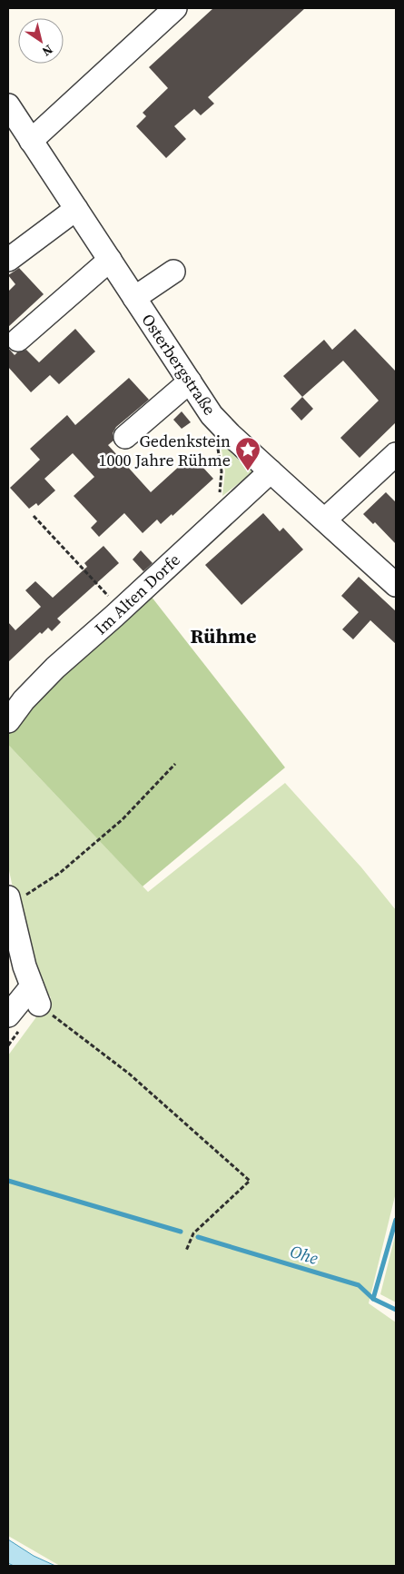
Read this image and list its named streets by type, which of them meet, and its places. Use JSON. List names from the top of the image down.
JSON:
{
  "streets": {
    "street": ["Osterbergstraße", "Im Alten Dorfe"]
  },
  "crossings": [
    ["Osterbergstraße", "Im Alten Dorfe"]
  ],
  "districts": ["Rühme"],
  "water": ["Ohe"],
  "places": {
    "place": ["Gedenkstein 1000 Jahre Rühme"]
  },
  "north": "bottom right"
}
